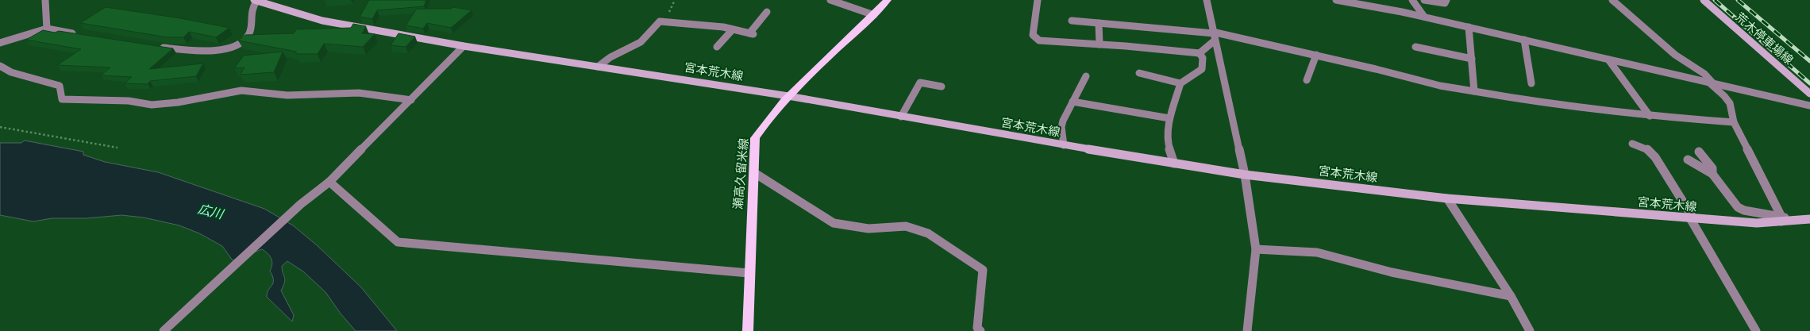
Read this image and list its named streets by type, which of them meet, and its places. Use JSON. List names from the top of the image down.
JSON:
{
  "streets": {
    "main road": ["荒木停車場線", "宮本荒木線", "瀬高久留米線"]
  },
  "crossings": [
    ["宮本荒木線", "瀬高久留米線"]
  ],
  "water": ["広川"]
}
